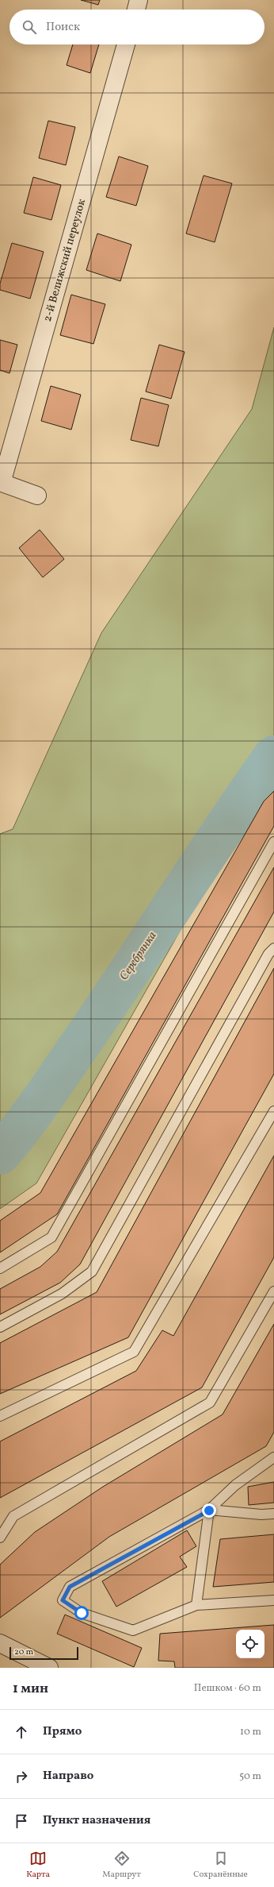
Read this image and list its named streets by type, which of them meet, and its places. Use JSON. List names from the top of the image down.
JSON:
{
  "streets": {
    "street": ["2-й Велижский переулок"]
  },
  "water": ["Серебрянка"],
  "scale_bar": "20 m",
  "page": {
    "search": "Поиск",
    "scale": "20 m",
    "heading": ["1 мин", "Пешком · 60 m"],
    "list": [
      ["Прямо", "10 m"],
      ["Направо", "50 m"],
      "Пункт назначения"
    ],
    "nav": ["Карта", "Маршрут", "Сохранённые"]
  }
}
